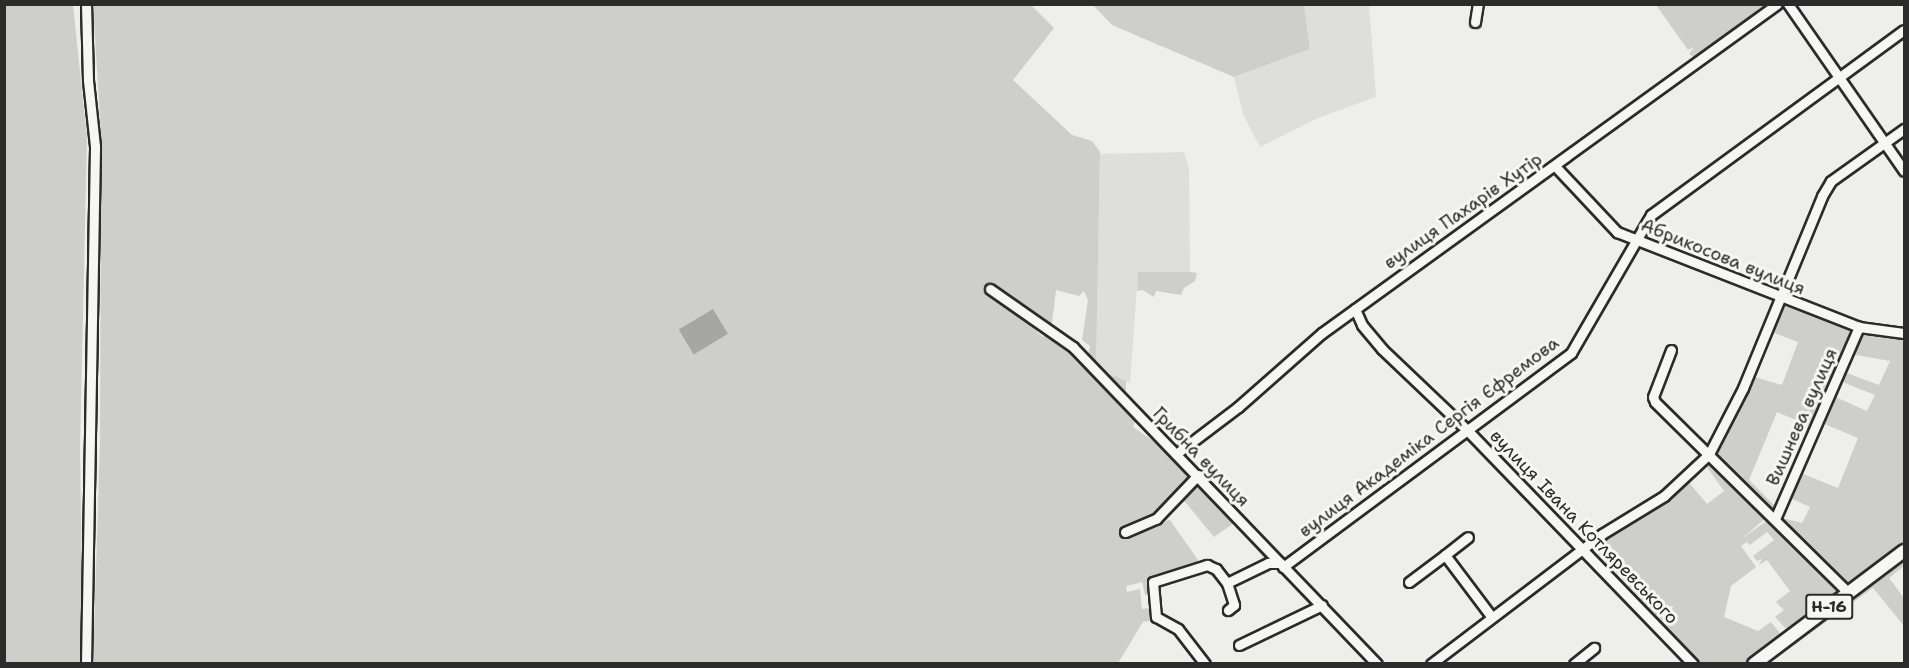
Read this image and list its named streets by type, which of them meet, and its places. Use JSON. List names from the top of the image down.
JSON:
{
  "streets": {
    "main road": ["Н-16"],
    "street": [
      "вулиця Пахарів Хутір",
      "Абрикосова вулиця",
      "Вишнева вулиця",
      "вулиця Академіка Сергія Єфремова",
      "Грибна вулиця",
      "вулиця Івана Котляревського"
    ]
  },
  "crossings": [
    ["вулиця Пахарів Хутір", "Абрикосова вулиця"],
    ["вулиця Пахарів Хутір", "Грибна вулиця"],
    ["вулиця Пахарів Хутір", "вулиця Івана Котляревського"],
    ["Абрикосова вулиця", "Вишнева вулиця"],
    ["Абрикосова вулиця", "вулиця Академіка Сергія Єфремова"],
    ["Вишнева вулиця", "Н-16"],
    ["вулиця Академіка Сергія Єфремова", "Грибна вулиця"],
    ["вулиця Академіка Сергія Єфремова", "вулиця Івана Котляревського"]
  ]
}
